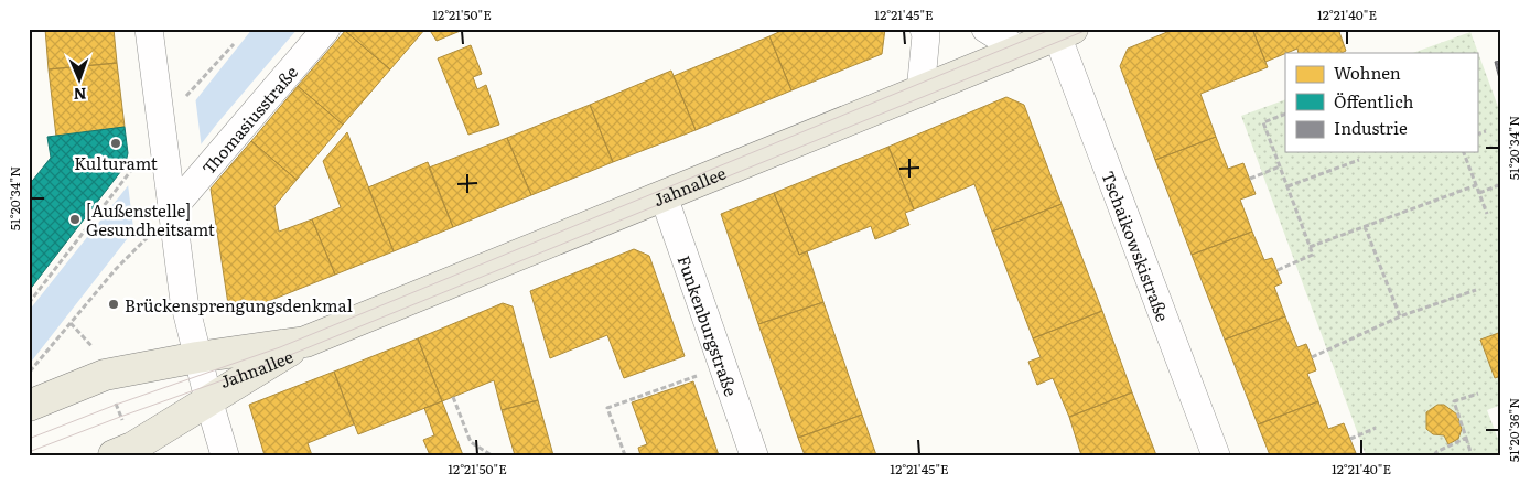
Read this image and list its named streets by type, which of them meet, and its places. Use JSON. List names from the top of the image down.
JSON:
{
  "streets": {
    "main road": ["Jahnallee"],
    "street": ["Thomasiusstraße", "Tschaikowskistraße", "Funkenburgstraße"]
  },
  "crossings": [
    ["Jahnallee", "Tschaikowskistraße"],
    ["Jahnallee", "Funkenburgstraße"]
  ],
  "places": ["Kulturamt", "[Außenstelle] Gesundheitsamt", "Brückensprengungsdenkmal"],
  "legend": ["Wohnen", "Öffentlich", "Industrie"],
  "north": "bottom",
  "coordinates": [
    "12°21'50\"E",
    "12°21'45\"E",
    "12°21'40\"E",
    "51°20'34\"N",
    "51°20'36\"N"
  ]
}
